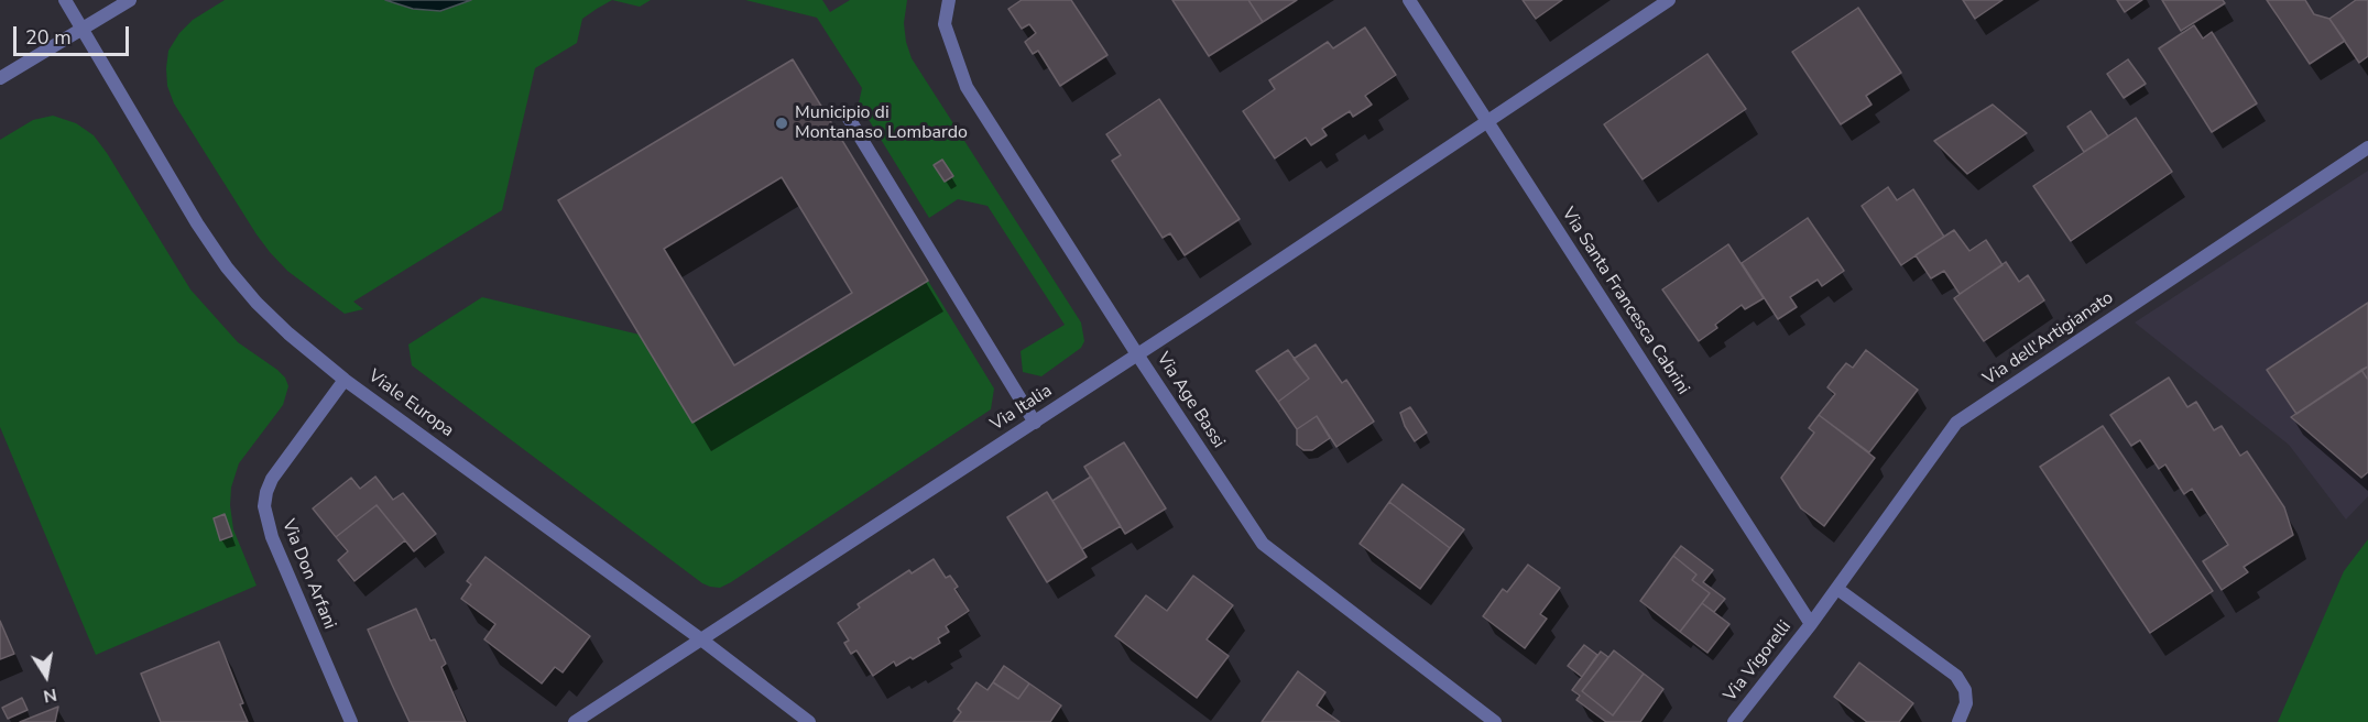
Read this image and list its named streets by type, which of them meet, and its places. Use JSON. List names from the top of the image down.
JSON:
{
  "streets": {
    "street": [
      "Via Santa Francesca Cabrini",
      "Via dell'Artigianato",
      "Via Age Bassi",
      "Viale Europa",
      "Via Italia",
      "Via Don Arfani",
      "Via Vigorelli"
    ]
  },
  "crossings": [
    ["Via Santa Francesca Cabrini", "Via dell'Artigianato"],
    ["Via Santa Francesca Cabrini", "Via Italia"],
    ["Via Santa Francesca Cabrini", "Via Vigorelli"],
    ["Via dell'Artigianato", "Via Vigorelli"],
    ["Via Age Bassi", "Via Italia"],
    ["Viale Europa", "Via Italia"],
    ["Viale Europa", "Via Don Arfani"]
  ],
  "places": ["Municipio di Montanaso Lombardo"],
  "scale_bar": "20 m",
  "north": "bottom"
}
